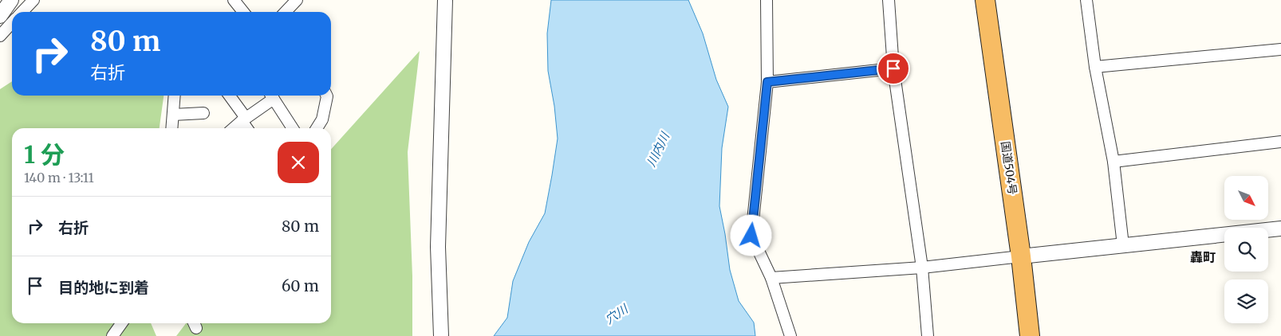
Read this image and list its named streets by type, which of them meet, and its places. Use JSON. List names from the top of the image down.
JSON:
{
  "streets": {
    "highway": ["国道504号"]
  },
  "districts": ["轟町"],
  "water": ["川内川", "穴川"],
  "north": "bottom right",
  "page": {
    "turn": ["80 m", "右折"],
    "heading": ["1 分", "140 m · 13:11"],
    "list": [
      {
        "name": "右折",
        "value": "80 m"
      },
      {
        "name": "目的地に到着",
        "value": "60 m"
      }
    ]
  }
}
